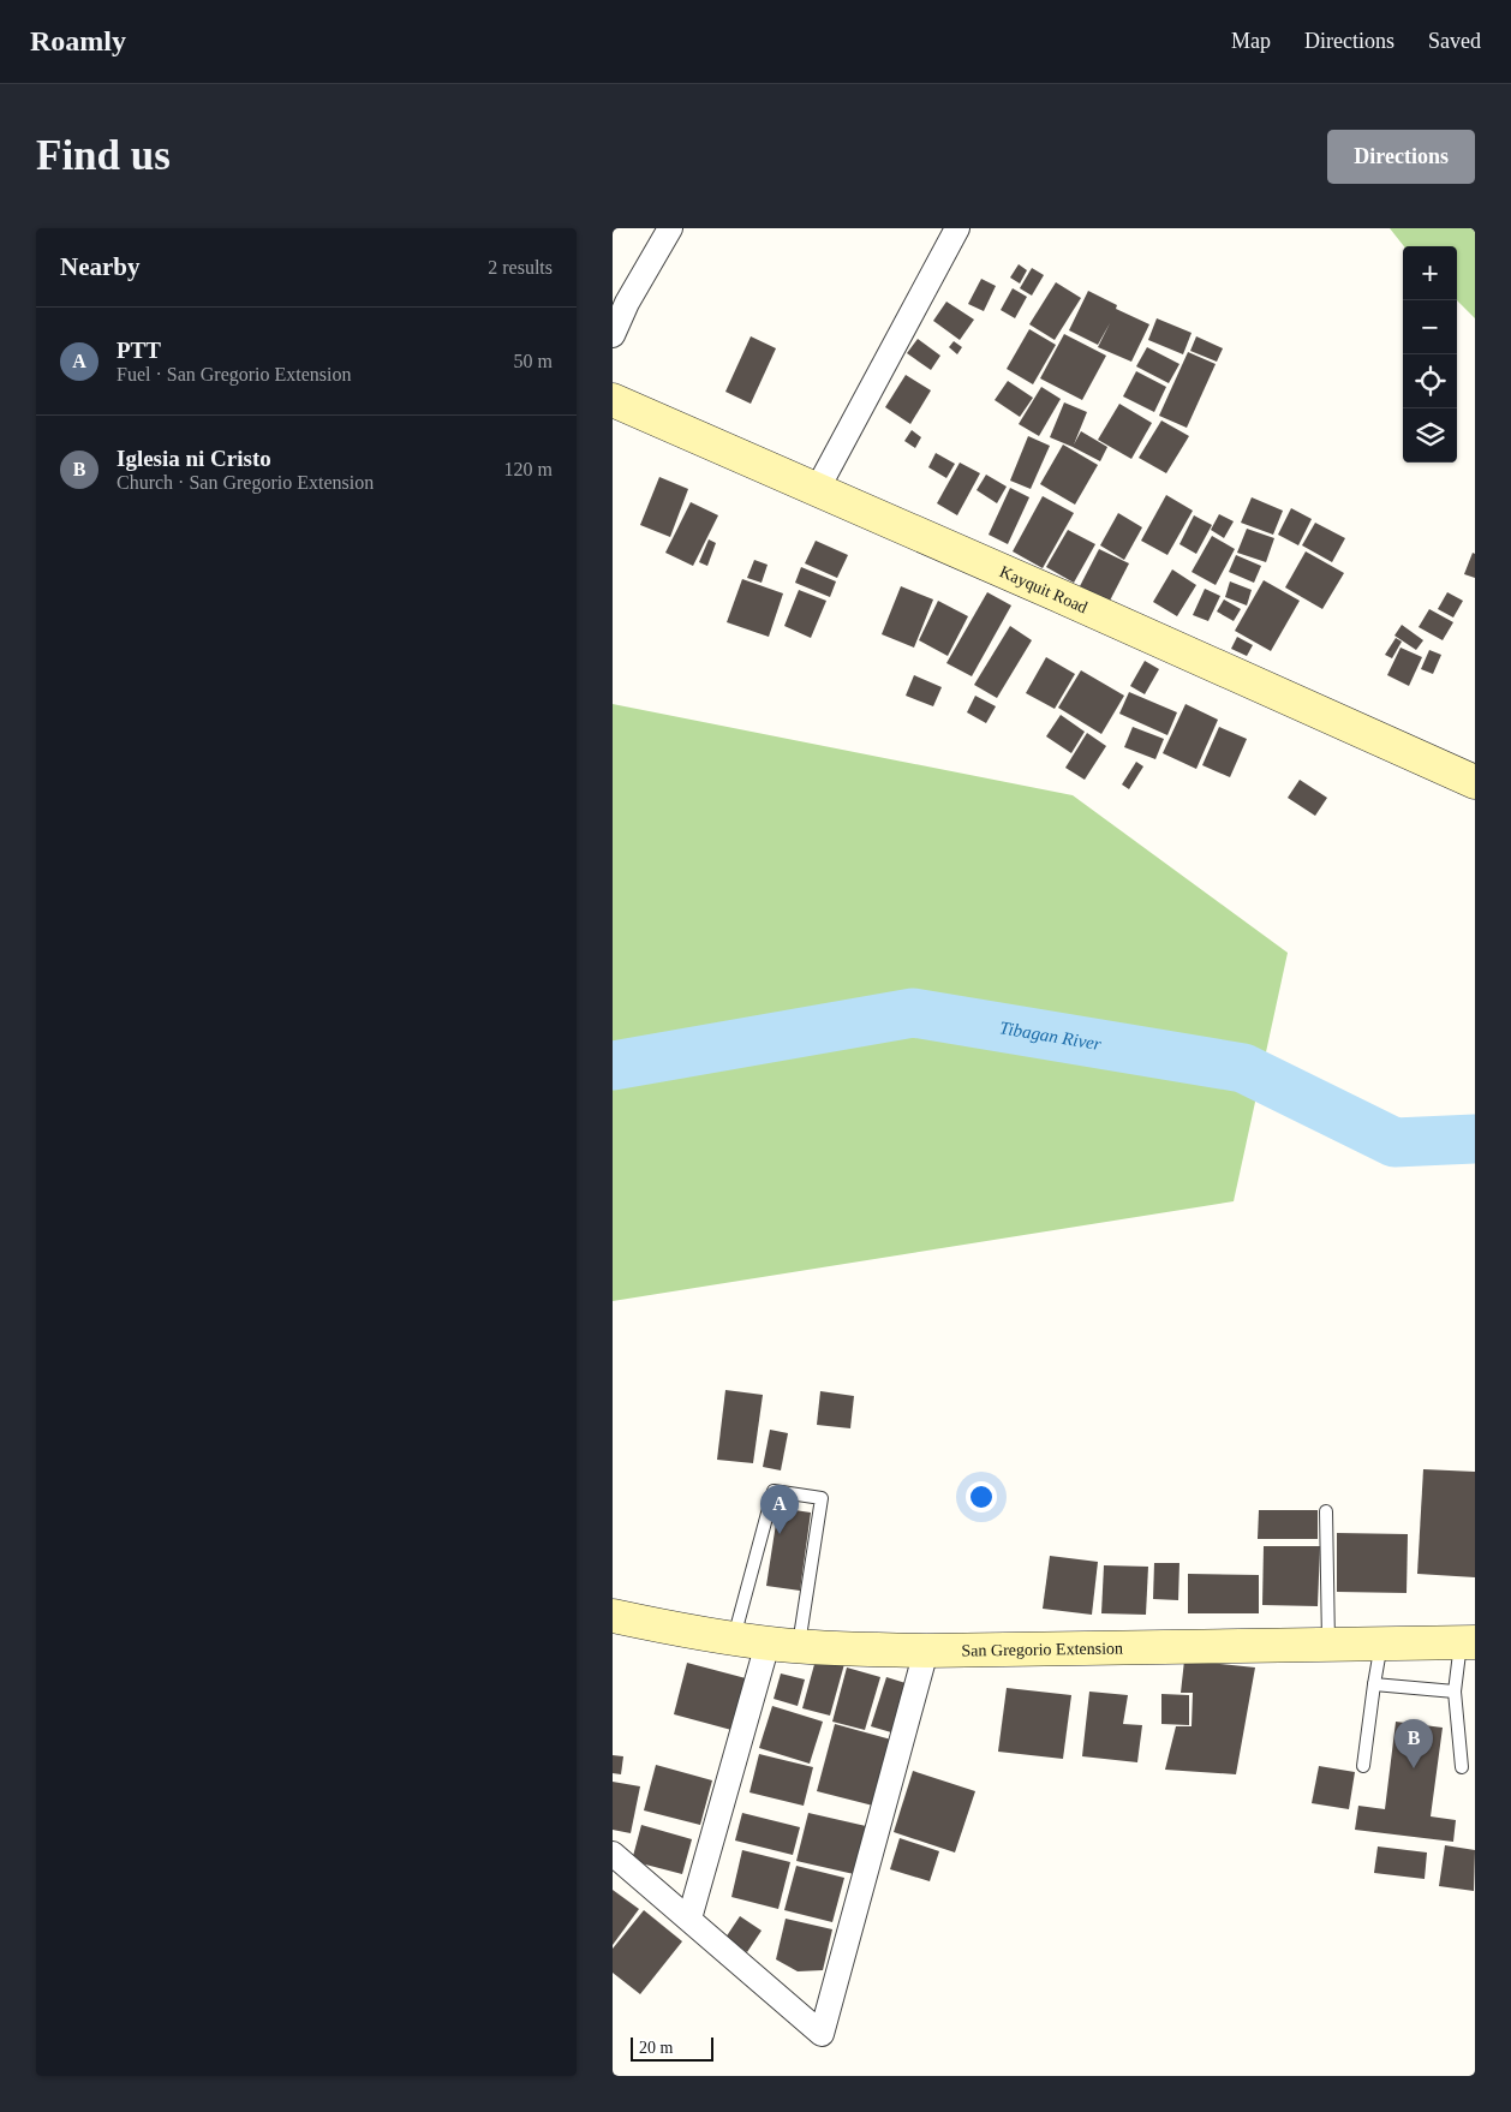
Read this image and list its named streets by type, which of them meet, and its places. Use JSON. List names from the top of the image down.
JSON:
{
  "streets": {
    "street": ["Kayquit Road", "San Gregorio Extension"]
  },
  "water": ["Tibagan River"],
  "scale_bar": "20 m",
  "page": {
    "header": "Roamly",
    "nav": ["Map", "Directions", "Saved"],
    "buttons": "Directions",
    "title": "Find us",
    "heading": ["Nearby", "2 results"],
    "map_buttons": ["+", "−"],
    "list": [
      {
        "mark": "A",
        "name": "PTT",
        "note": "Fuel · San Gregorio Extension",
        "value": "50 m"
      },
      {
        "mark": "B",
        "name": "Iglesia ni Cristo",
        "note": "Church · San Gregorio Extension",
        "value": "120 m"
      }
    ],
    "pins": ["A", "B"],
    "scale": "20 m"
  }
}
